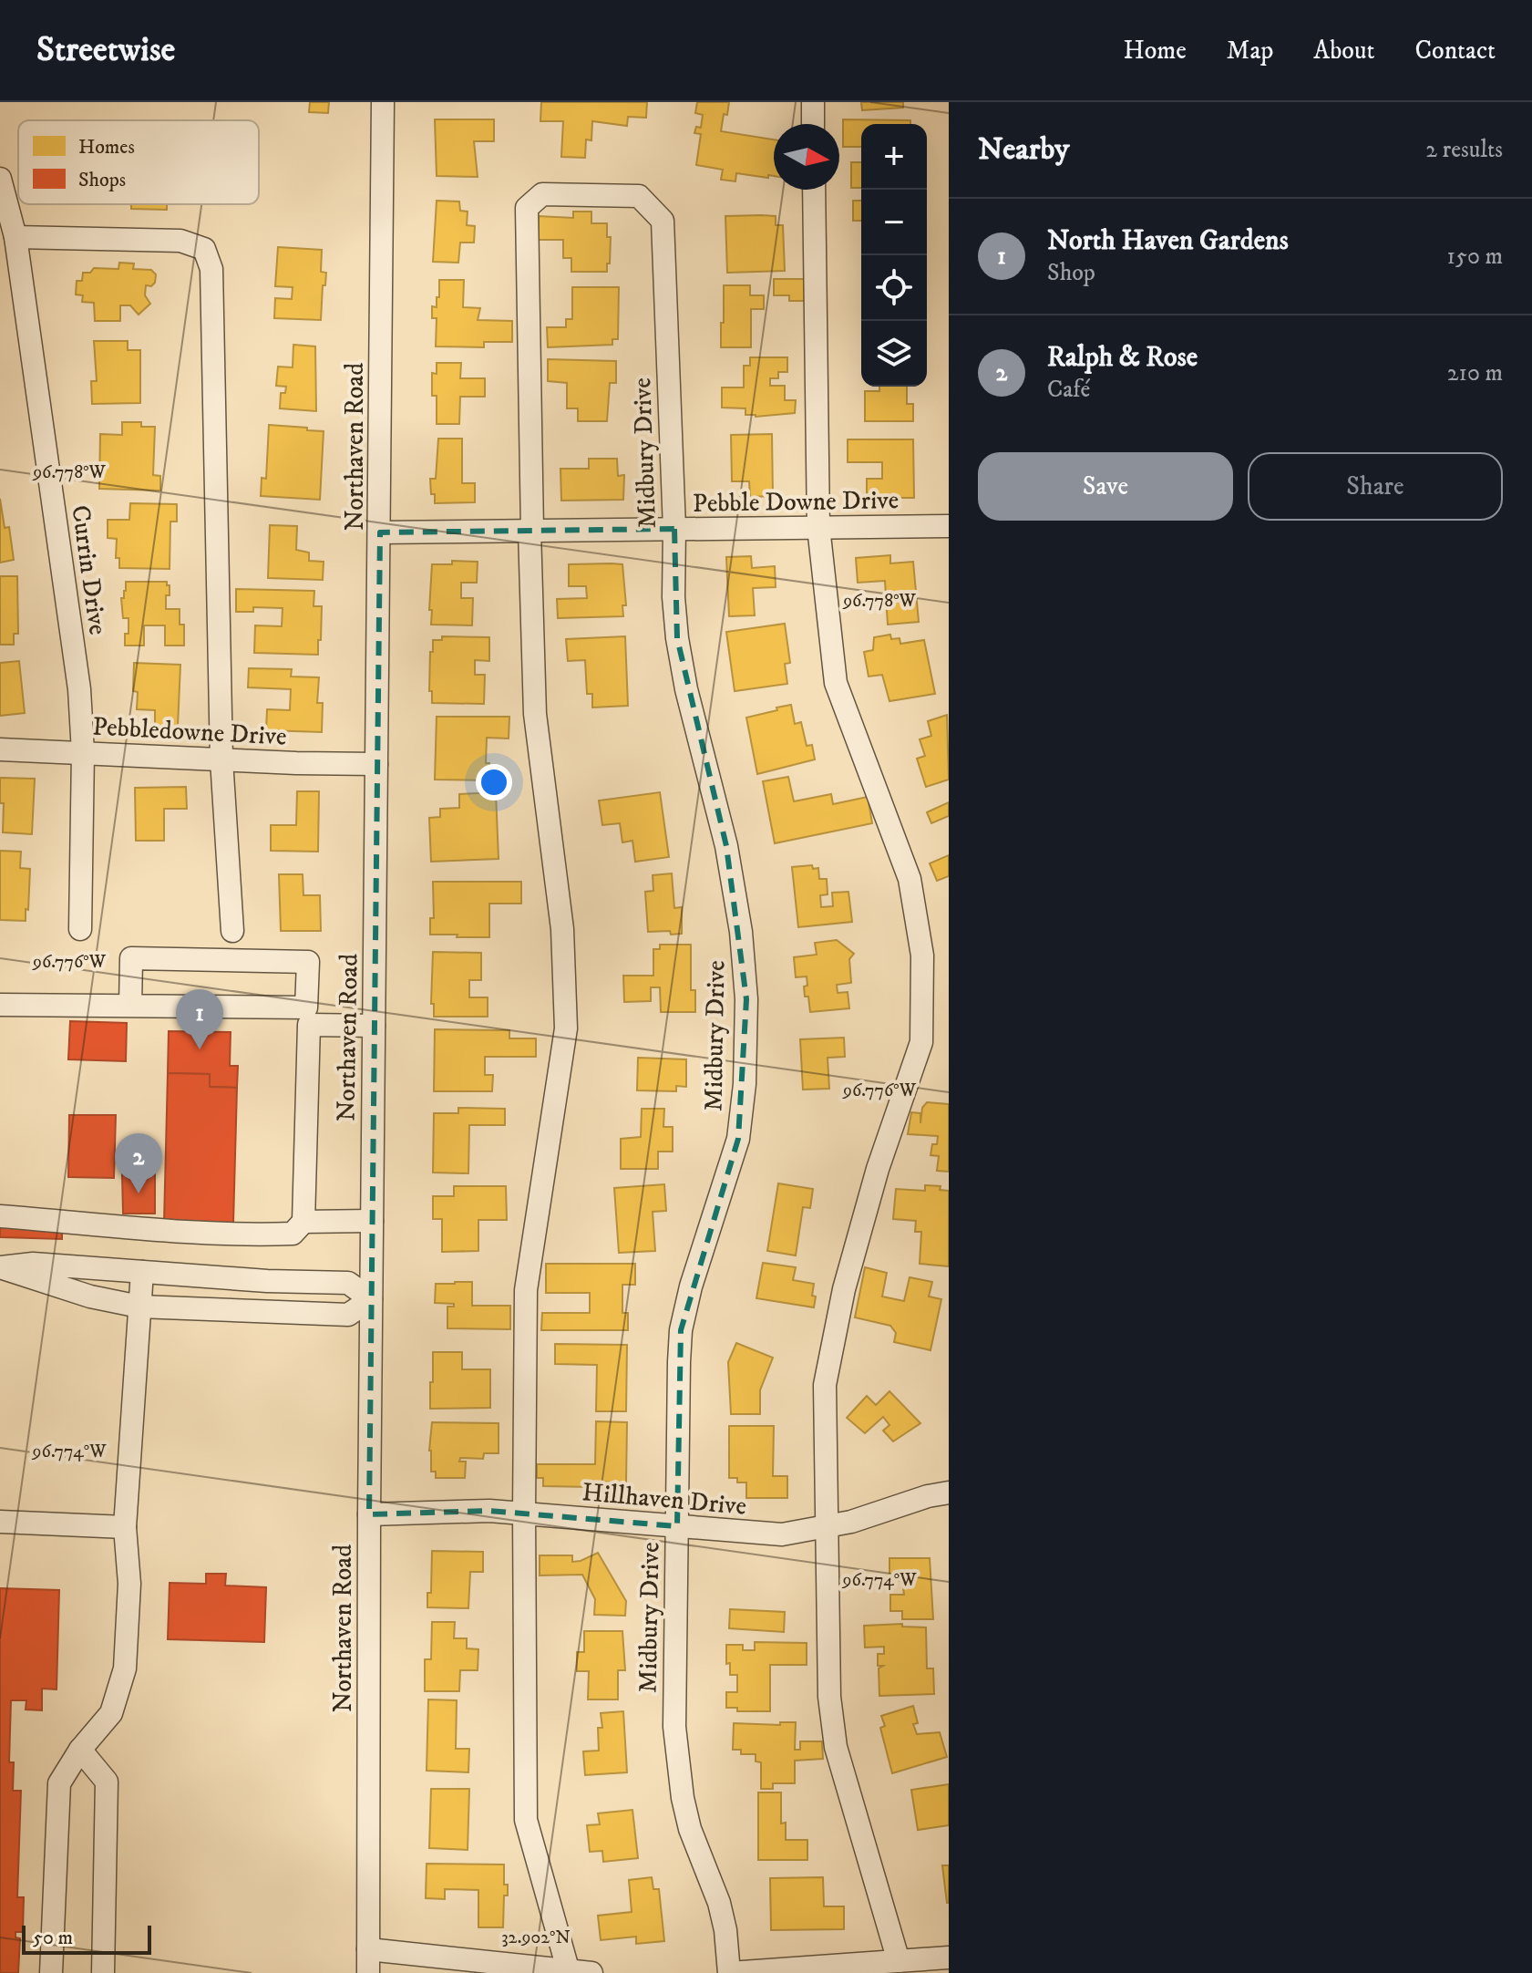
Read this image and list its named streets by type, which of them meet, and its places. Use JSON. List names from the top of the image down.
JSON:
{
  "streets": {
    "street": [
      "Northaven Road",
      "Midbury Drive",
      "Pebble Downe Drive",
      "Currin Drive",
      "Pebbledowne Drive",
      "Hillhaven Drive"
    ]
  },
  "crossings": [
    ["Northaven Road", "Pebble Downe Drive"],
    ["Northaven Road", "Pebbledowne Drive"],
    ["Northaven Road", "Hillhaven Drive"],
    ["Midbury Drive", "Pebble Downe Drive"],
    ["Midbury Drive", "Hillhaven Drive"],
    ["Currin Drive", "Pebbledowne Drive"]
  ],
  "legend": ["Homes", "Shops"],
  "scale_bar": "50 m",
  "north": "right",
  "page": {
    "header": "Streetwise",
    "nav": [
      "Home",
      "Map",
      "About",
      "Contact"
    ],
    "heading": ["Nearby", "2 results"],
    "map_buttons": ["+", "−"],
    "list": [
      {
        "mark": "1",
        "name": "North Haven Gardens",
        "note": "Shop",
        "value": "150 m"
      },
      {
        "mark": "2",
        "name": "Ralph & Rose",
        "note": "Café",
        "value": "210 m"
      }
    ],
    "buttons": ["Save", "Share"],
    "pins": ["1", "2"],
    "scale": "50 m"
  },
  "coordinates": [
    "96.778°W",
    "96.776°W",
    "96.774°W",
    "32.902°N"
  ]
}
